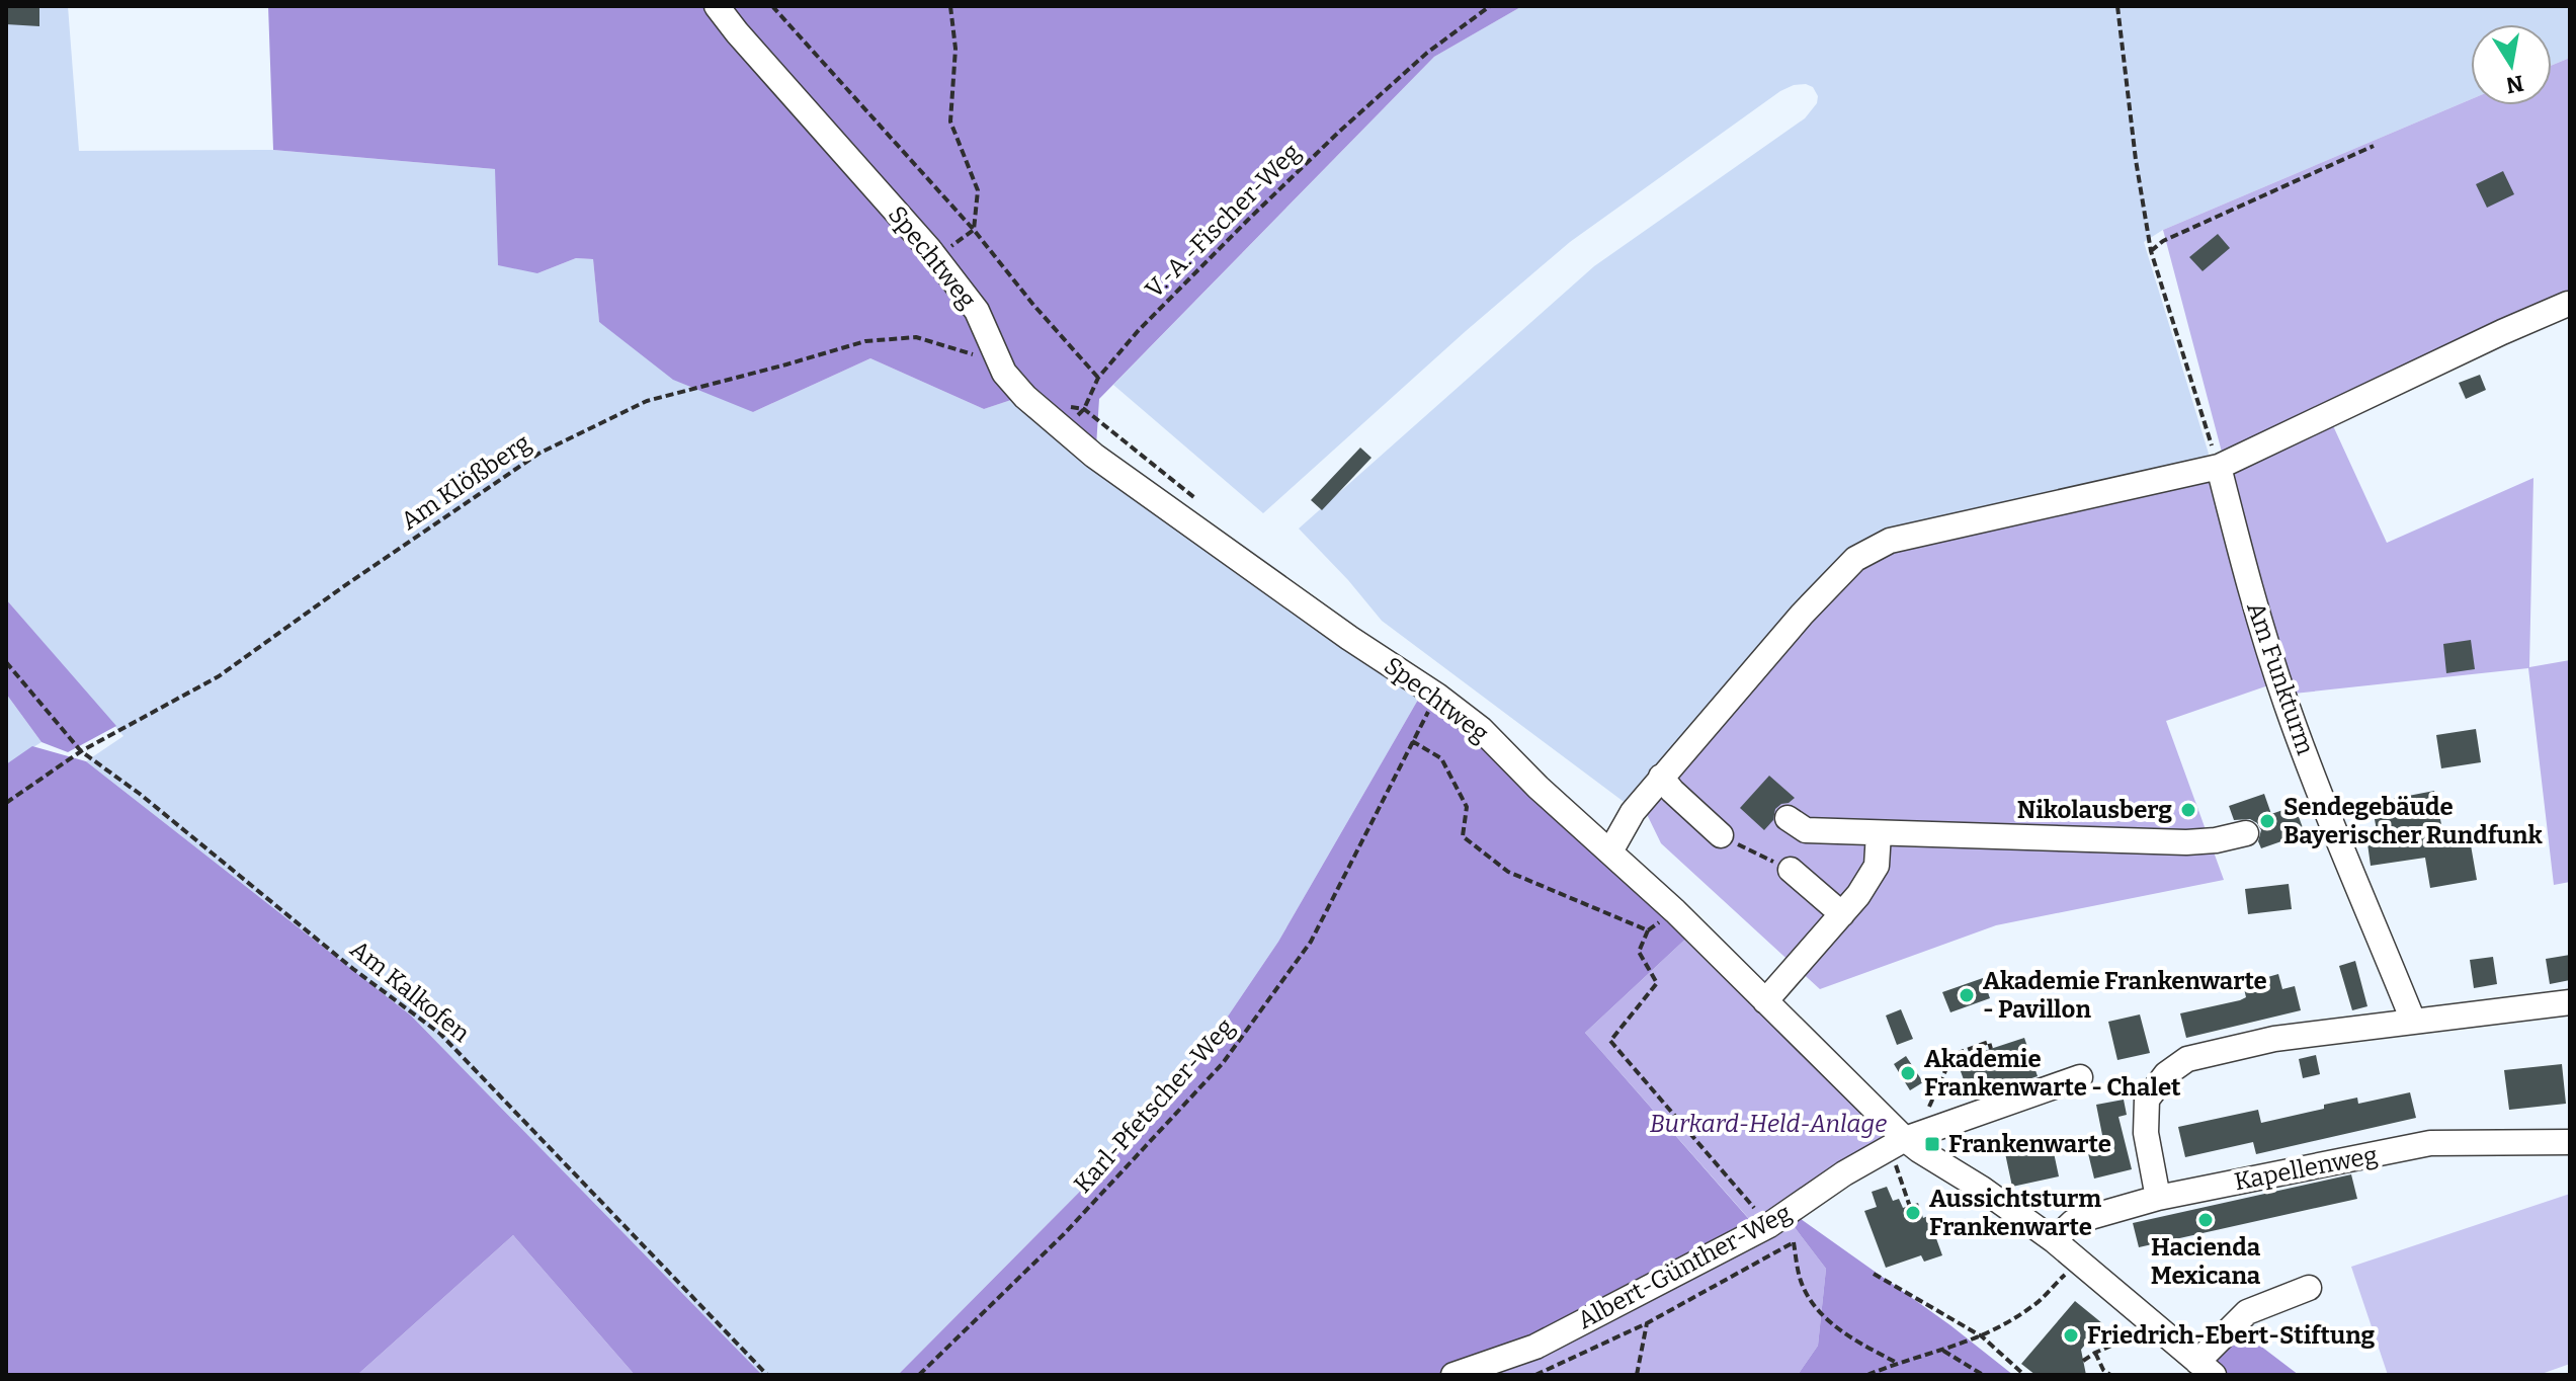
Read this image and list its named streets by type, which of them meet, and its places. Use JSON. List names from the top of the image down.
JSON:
{
  "streets": {
    "street": [
      "Spechtweg",
      "Am Funkturm",
      "Kapellenweg",
      "Albert-Günther-Weg"
    ],
    "path": [
      "V.-A.-Fischer-Weg",
      "Am Klößberg",
      "Am Kalkofen",
      "Karl-Pfetscher-Weg"
    ]
  },
  "crossings": [
    ["Spechtweg", "Am Klößberg"],
    ["Spechtweg", "Karl-Pfetscher-Weg"],
    ["Spechtweg", "Kapellenweg"],
    ["Spechtweg", "Albert-Günther-Weg"],
    ["Am Klößberg", "Am Kalkofen"]
  ],
  "parks": ["Burkard-Held-Anlage"],
  "places": {
    "other": [
      "Nikolausberg",
      "Sendegebäude Bayerischer Rundfunk",
      "Akademie Frankenwarte - Pavillon",
      "Akademie Frankenwarte - Chalet",
      "Aussichtsturm Frankenwarte",
      "Hacienda Mexicana",
      "Friedrich-Ebert-Stiftung"
    ],
    "transit": ["Frankenwarte"]
  },
  "north": "bottom"
}
